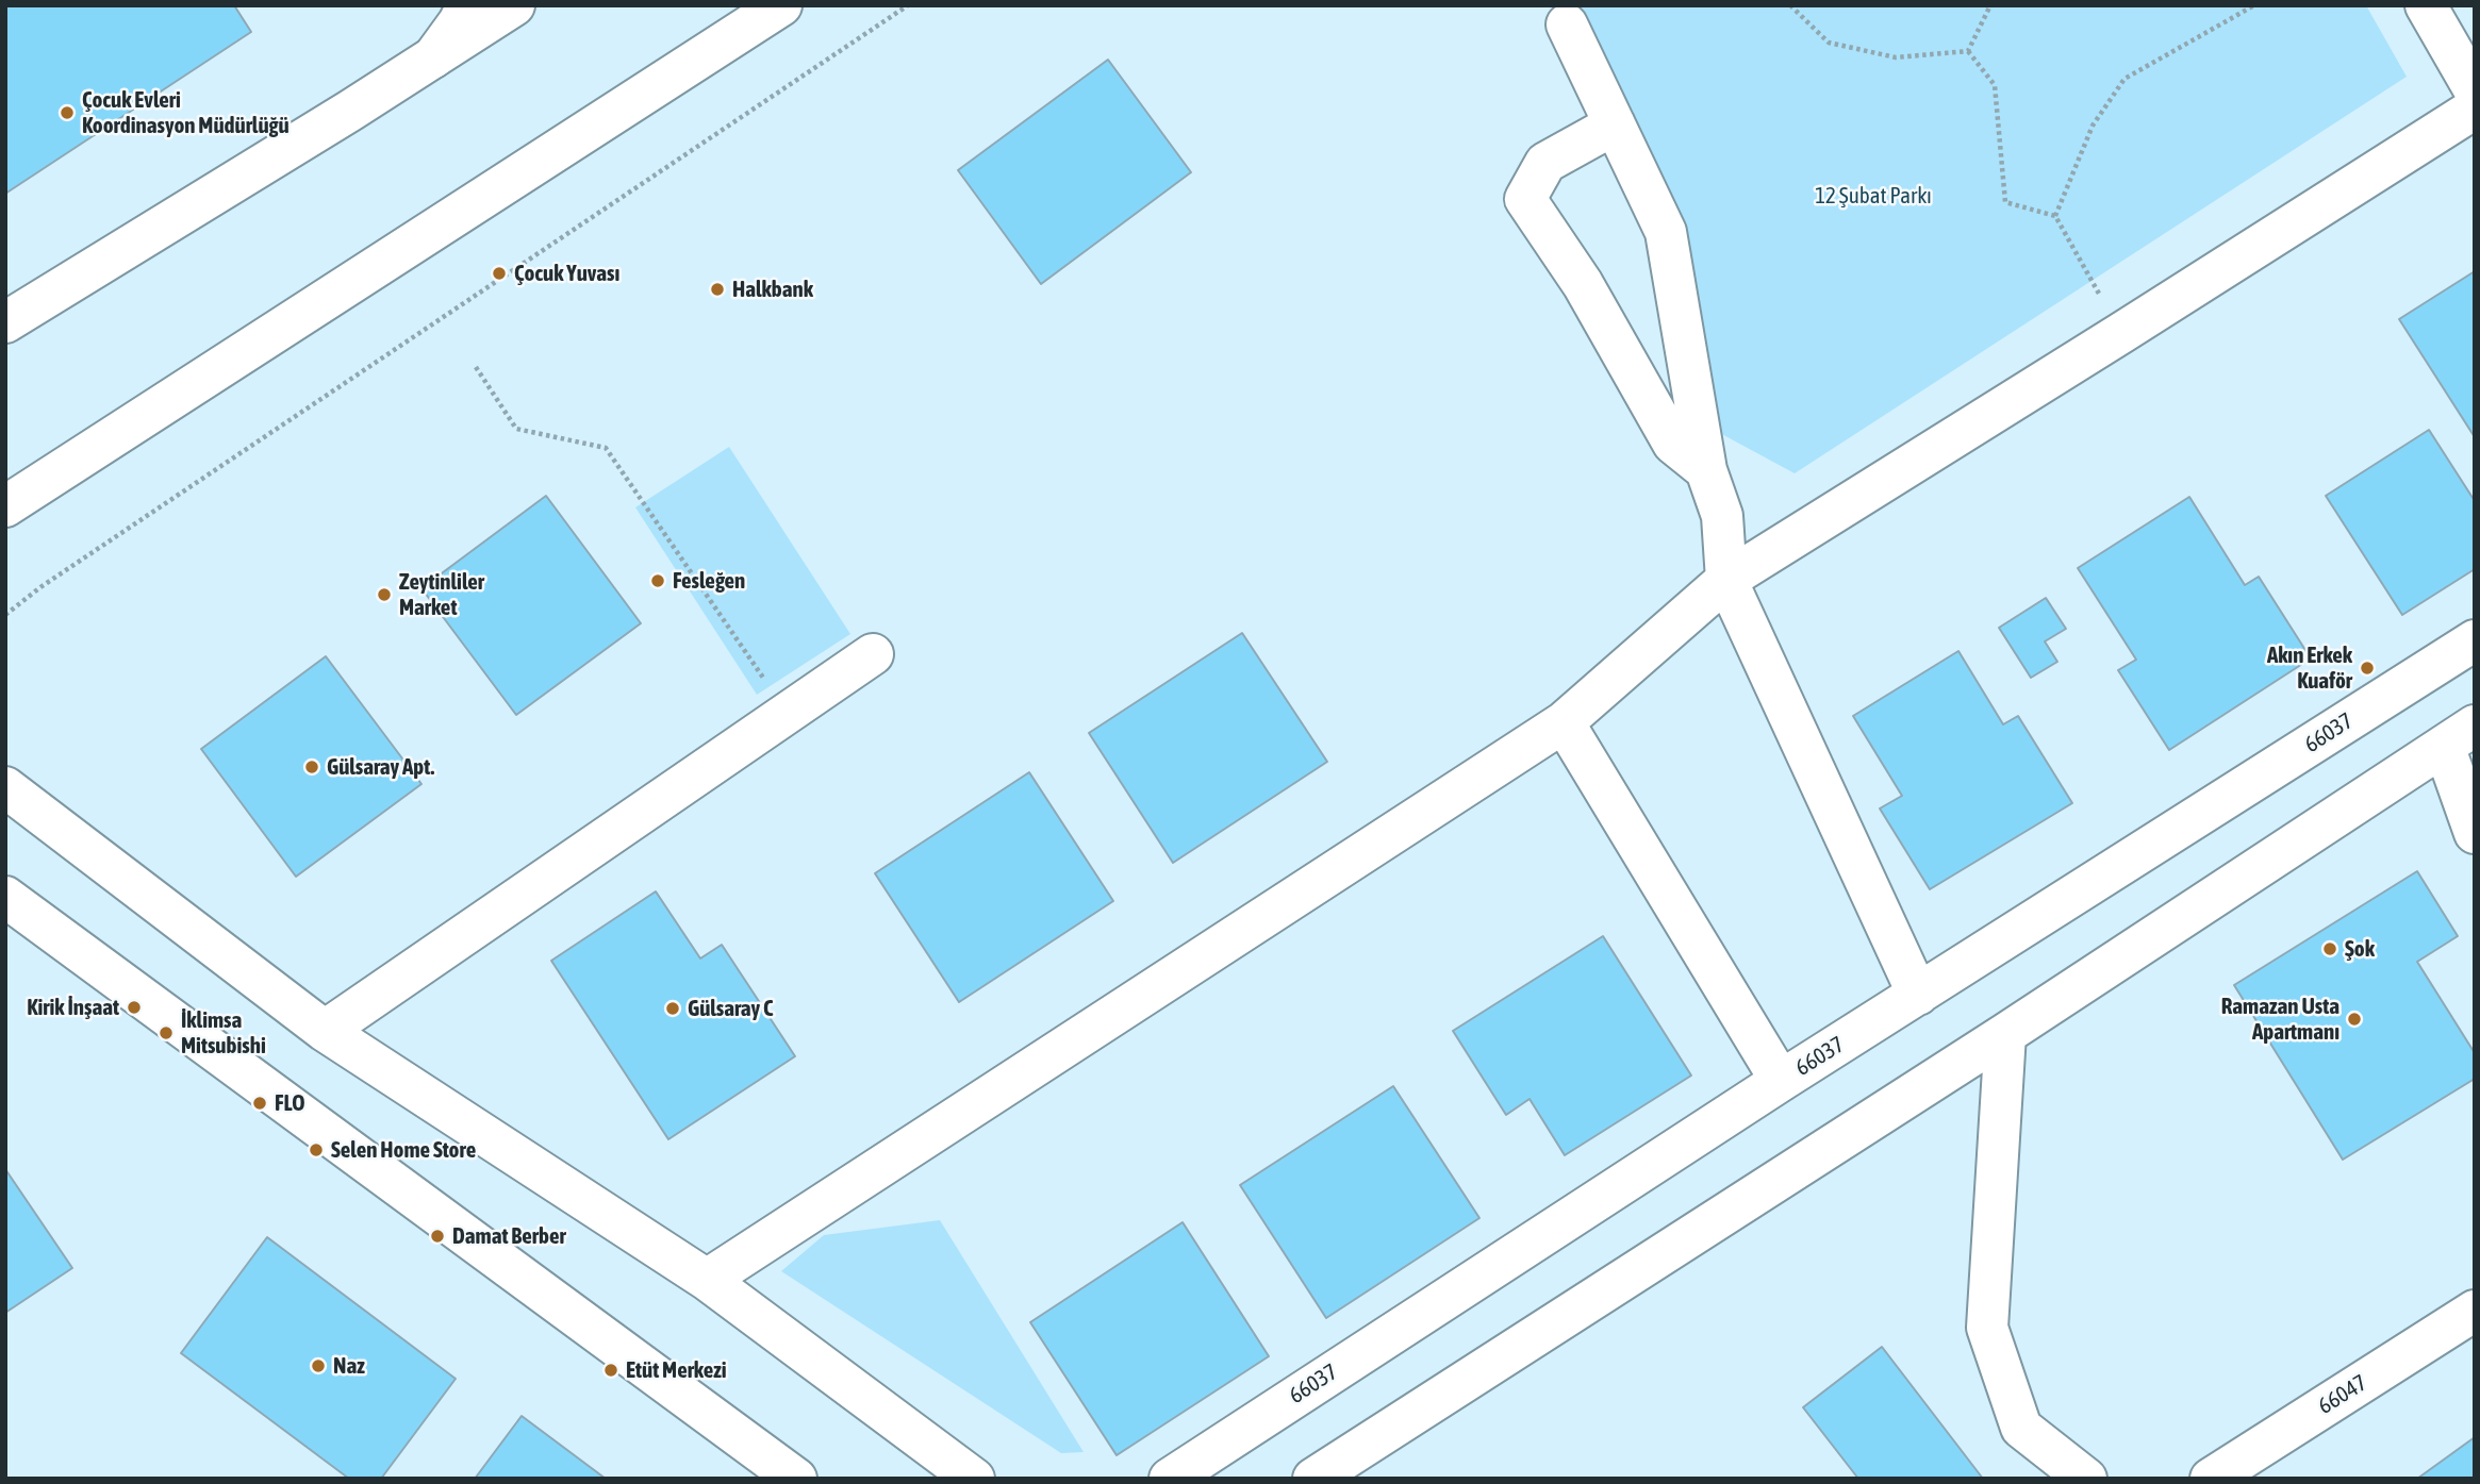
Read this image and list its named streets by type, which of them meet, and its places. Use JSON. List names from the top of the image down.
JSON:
{
  "streets": {
    "street": ["66037", "66047"]
  },
  "parks": ["12 Şubat Parkı"],
  "places": [
    "Çocuk Evleri Koordinasyon Müdürlüğü",
    "Çocuk Yuvası",
    "Halkbank",
    "Fesleğen",
    "Zeytinliler Market",
    "Akın Erkek Kuaför",
    "Gülsaray Apt.",
    "Şok",
    "Kirik İnşaat",
    "Gülsaray C",
    "Ramazan Usta Apartmanı",
    "İklimsa Mitsubishi",
    "FLO",
    "Selen Home Store",
    "Damat Berber",
    "Naz",
    "Etüt Merkezi"
  ]
}
